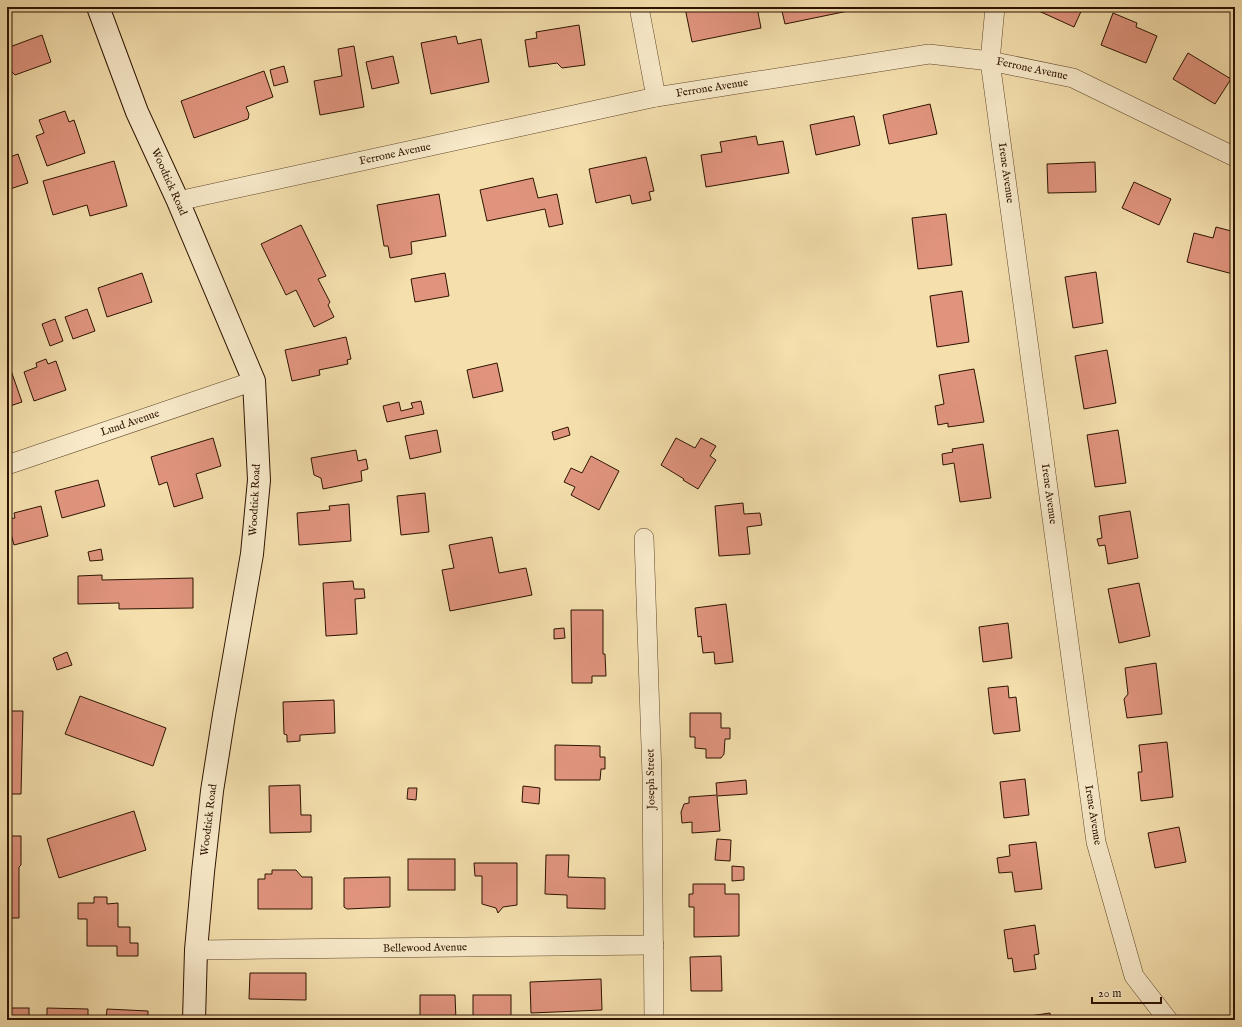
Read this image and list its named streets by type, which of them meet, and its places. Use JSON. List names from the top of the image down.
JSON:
{
  "streets": {
    "main road": ["Woodtick Road"],
    "street": [
      "Ferrone Avenue",
      "Irene Avenue",
      "Lund Avenue",
      "Joseph Street",
      "Bellewood Avenue"
    ]
  },
  "crossings": [
    ["Ferrone Avenue", "Irene Avenue"],
    ["Ferrone Avenue", "Woodtick Road"],
    ["Woodtick Road", "Lund Avenue"],
    ["Woodtick Road", "Bellewood Avenue"],
    ["Joseph Street", "Bellewood Avenue"]
  ],
  "scale_bar": "20 m"
}
